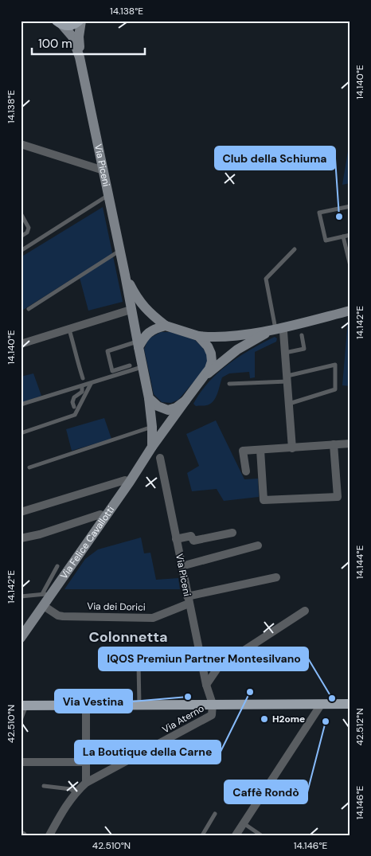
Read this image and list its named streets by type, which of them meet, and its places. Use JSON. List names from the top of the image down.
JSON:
{
  "streets": {
    "main road": ["Via Piceni", "Via Felice Cavallotti"],
    "street": ["Via dei Dorici", "Via Aterno"]
  },
  "crossings": [
    ["Via Piceni", "Via Felice Cavallotti"],
    ["Via Piceni", "Via dei Dorici"],
    ["Via Piceni", "Via Aterno"],
    ["Via Felice Cavallotti", "Via dei Dorici"]
  ],
  "districts": ["Colonnetta"],
  "places": [
    "Club della Schiuma",
    "La Boutique della Carne",
    "Via Vestina",
    "IQOS Premiun Partner Montesilvano",
    "H2ome",
    "Caffè Rondò"
  ],
  "scale_bar": "100 m",
  "coordinates": [
    "14.138°E",
    "14.140°E",
    "14.142°E",
    "14.144°E",
    "42.510°N",
    "42.512°N",
    "14.146°E"
  ]
}
